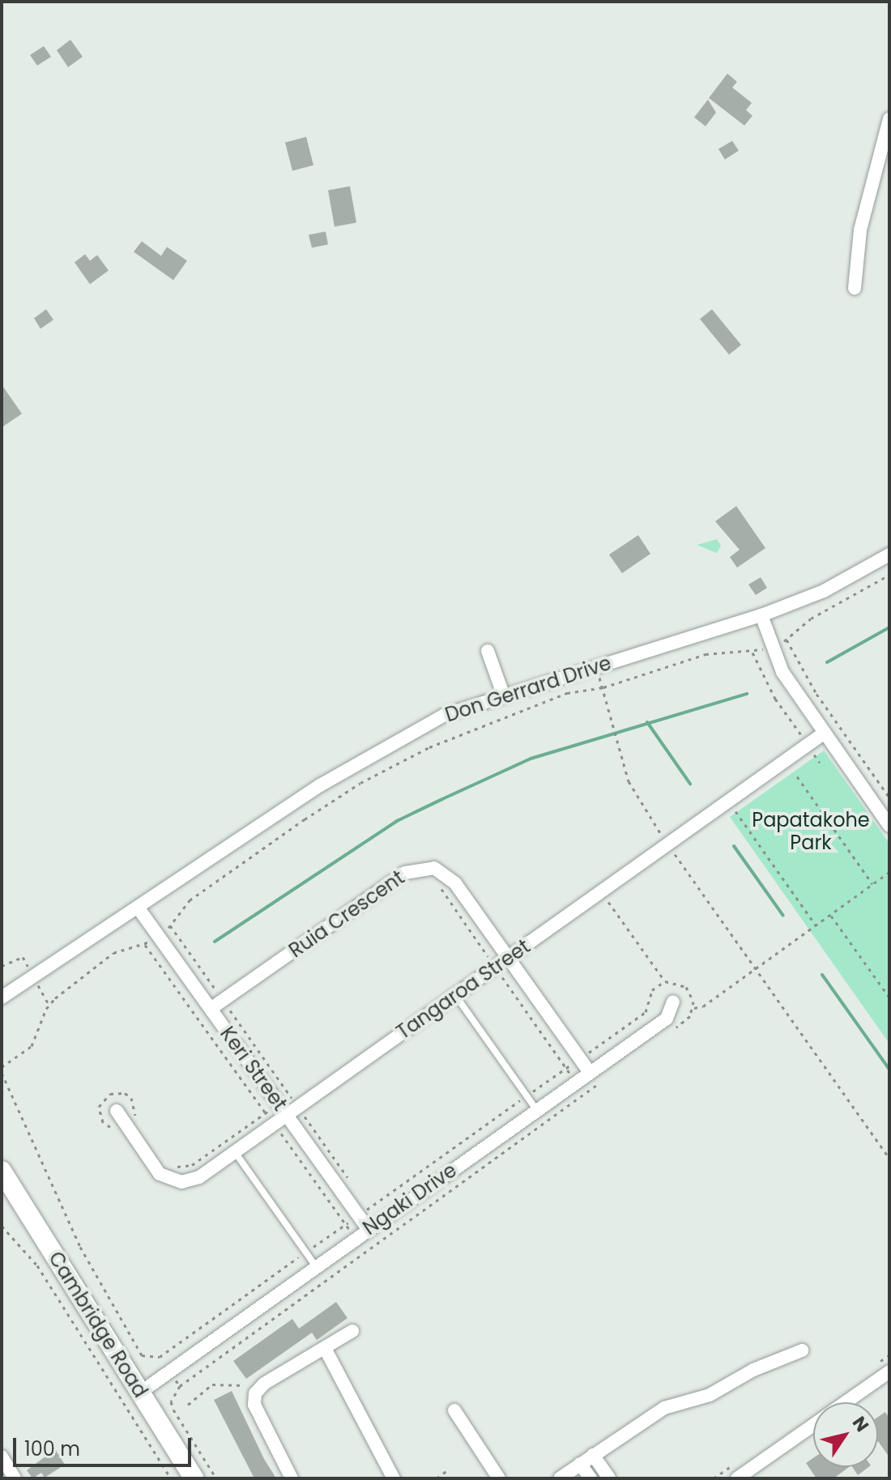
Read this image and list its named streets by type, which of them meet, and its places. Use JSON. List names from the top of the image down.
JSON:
{
  "streets": {
    "main road": ["Cambridge Road"],
    "street": [
      "Don Gerrard Drive",
      "Ruia Crescent",
      "Tangaroa Street",
      "Keri Street",
      "Ngaki Drive"
    ]
  },
  "crossings": [
    ["Don Gerrard Drive", "Keri Street"],
    ["Ruia Crescent", "Tangaroa Street"],
    ["Ruia Crescent", "Keri Street"],
    ["Ruia Crescent", "Ngaki Drive"],
    ["Tangaroa Street", "Keri Street"],
    ["Keri Street", "Ngaki Drive"],
    ["Ngaki Drive", "Cambridge Road"]
  ],
  "parks": ["Papatakohe Park"],
  "scale_bar": "100 m",
  "north": "top right"
}
